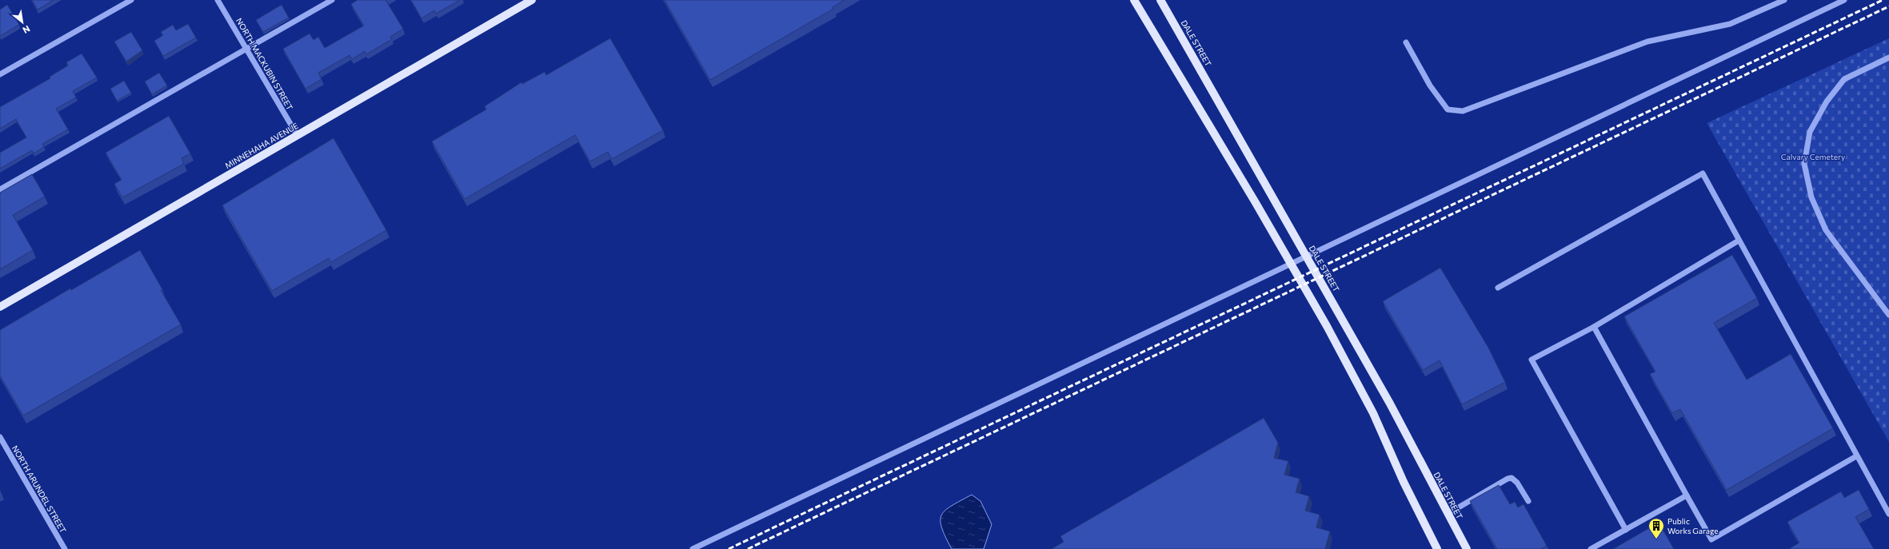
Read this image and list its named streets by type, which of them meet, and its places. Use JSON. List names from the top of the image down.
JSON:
{
  "streets": {
    "main road": ["DALE STREET", "MINNEHAHA AVENUE"],
    "street": ["NORTH MACKUBIN STREET", "NORTH ARUNDEL STREET"]
  },
  "crossings": [
    ["NORTH MACKUBIN STREET", "MINNEHAHA AVENUE"]
  ],
  "parks": ["Calvary Cemetery"],
  "places": {
    "building": ["Public Works Garage"]
  },
  "north": "bottom right"
}
